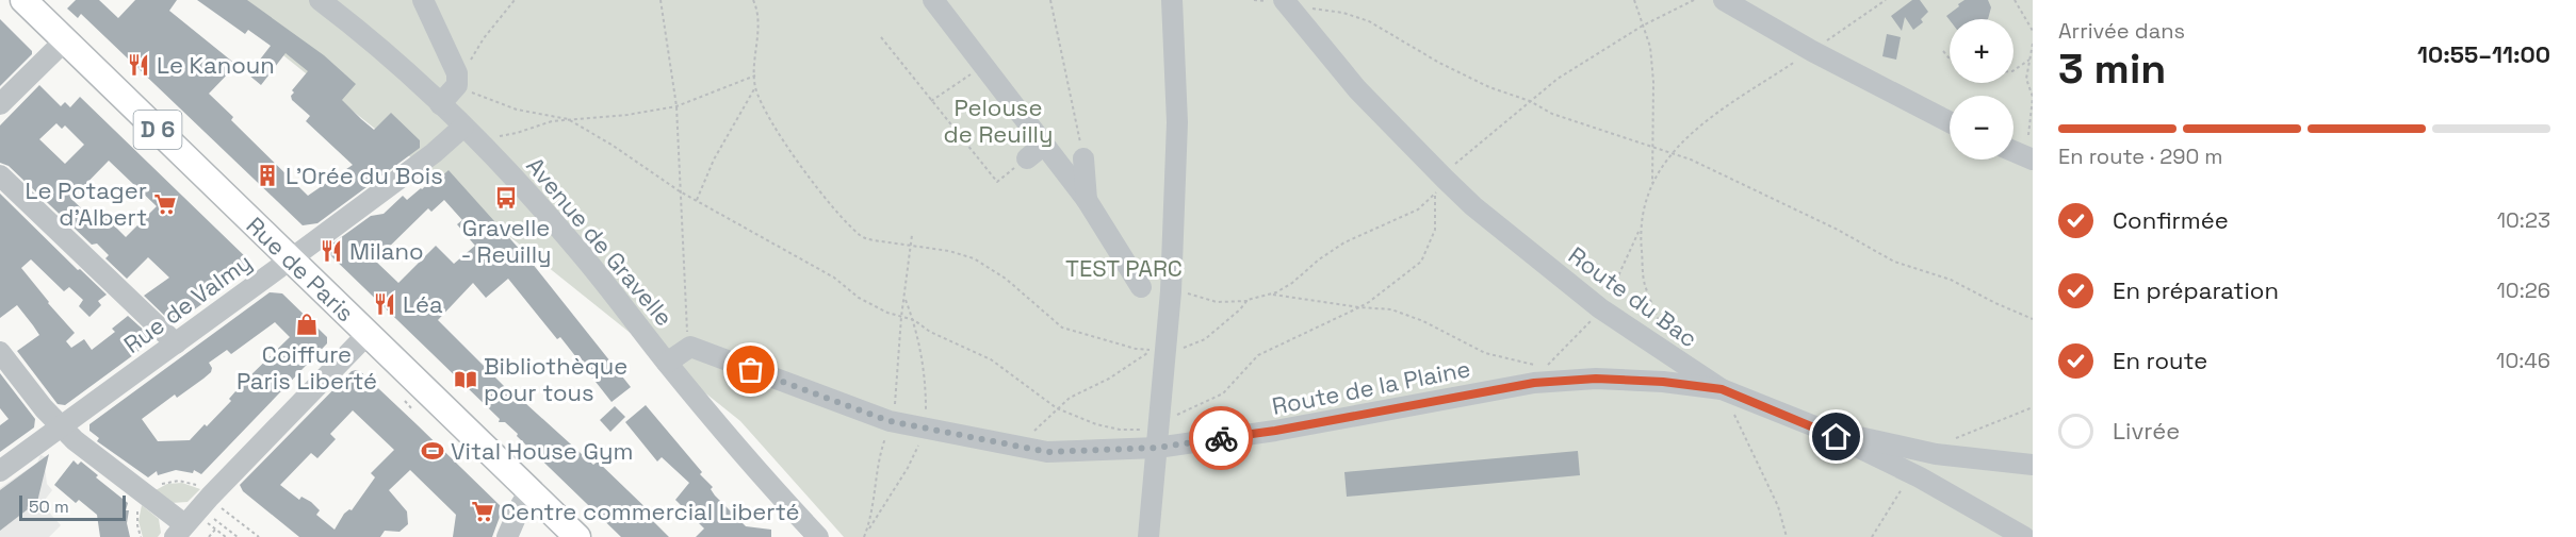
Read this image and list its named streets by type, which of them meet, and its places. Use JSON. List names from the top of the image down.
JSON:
{
  "streets": {
    "main road": ["D 6", "Rue de Paris"],
    "street": [
      "Avenue de Gravelle",
      "Route du Bac",
      "Rue de Valmy",
      "Route de la Plaine"
    ]
  },
  "crossings": [
    ["Avenue de Gravelle", "Rue de Valmy"],
    ["Rue de Paris", "Rue de Valmy"],
    ["Route du Bac", "Route de la Plaine"]
  ],
  "parks": ["Pelouse de Reuilly", "TEST PARC"],
  "places": {
    "restaurant": ["Le Kanoun", "Milano", "Léa"],
    "building": ["L'Orée du Bois"],
    "bus stop": ["Gravelle - Reuilly"],
    "supermarket": ["Le Potager d'Albert", "Centre commercial Liberté"],
    "shop": ["Coiffure Paris Liberté"],
    "library": ["Bibliothèque pour tous"],
    "sports": ["Vital House Gym"]
  },
  "scale_bar": "50 m",
  "page": {
    "heading": ["3 min", "Arrivée dans", "10:55–11:00"],
    "map_buttons": ["+", "−"],
    "bar": "En route · 290 m",
    "list": [
      ["Confirmée", "10:23"],
      ["En préparation", "10:26"],
      ["En route", "10:46"],
      "Livrée"
    ],
    "scale": "50 m"
  }
}
